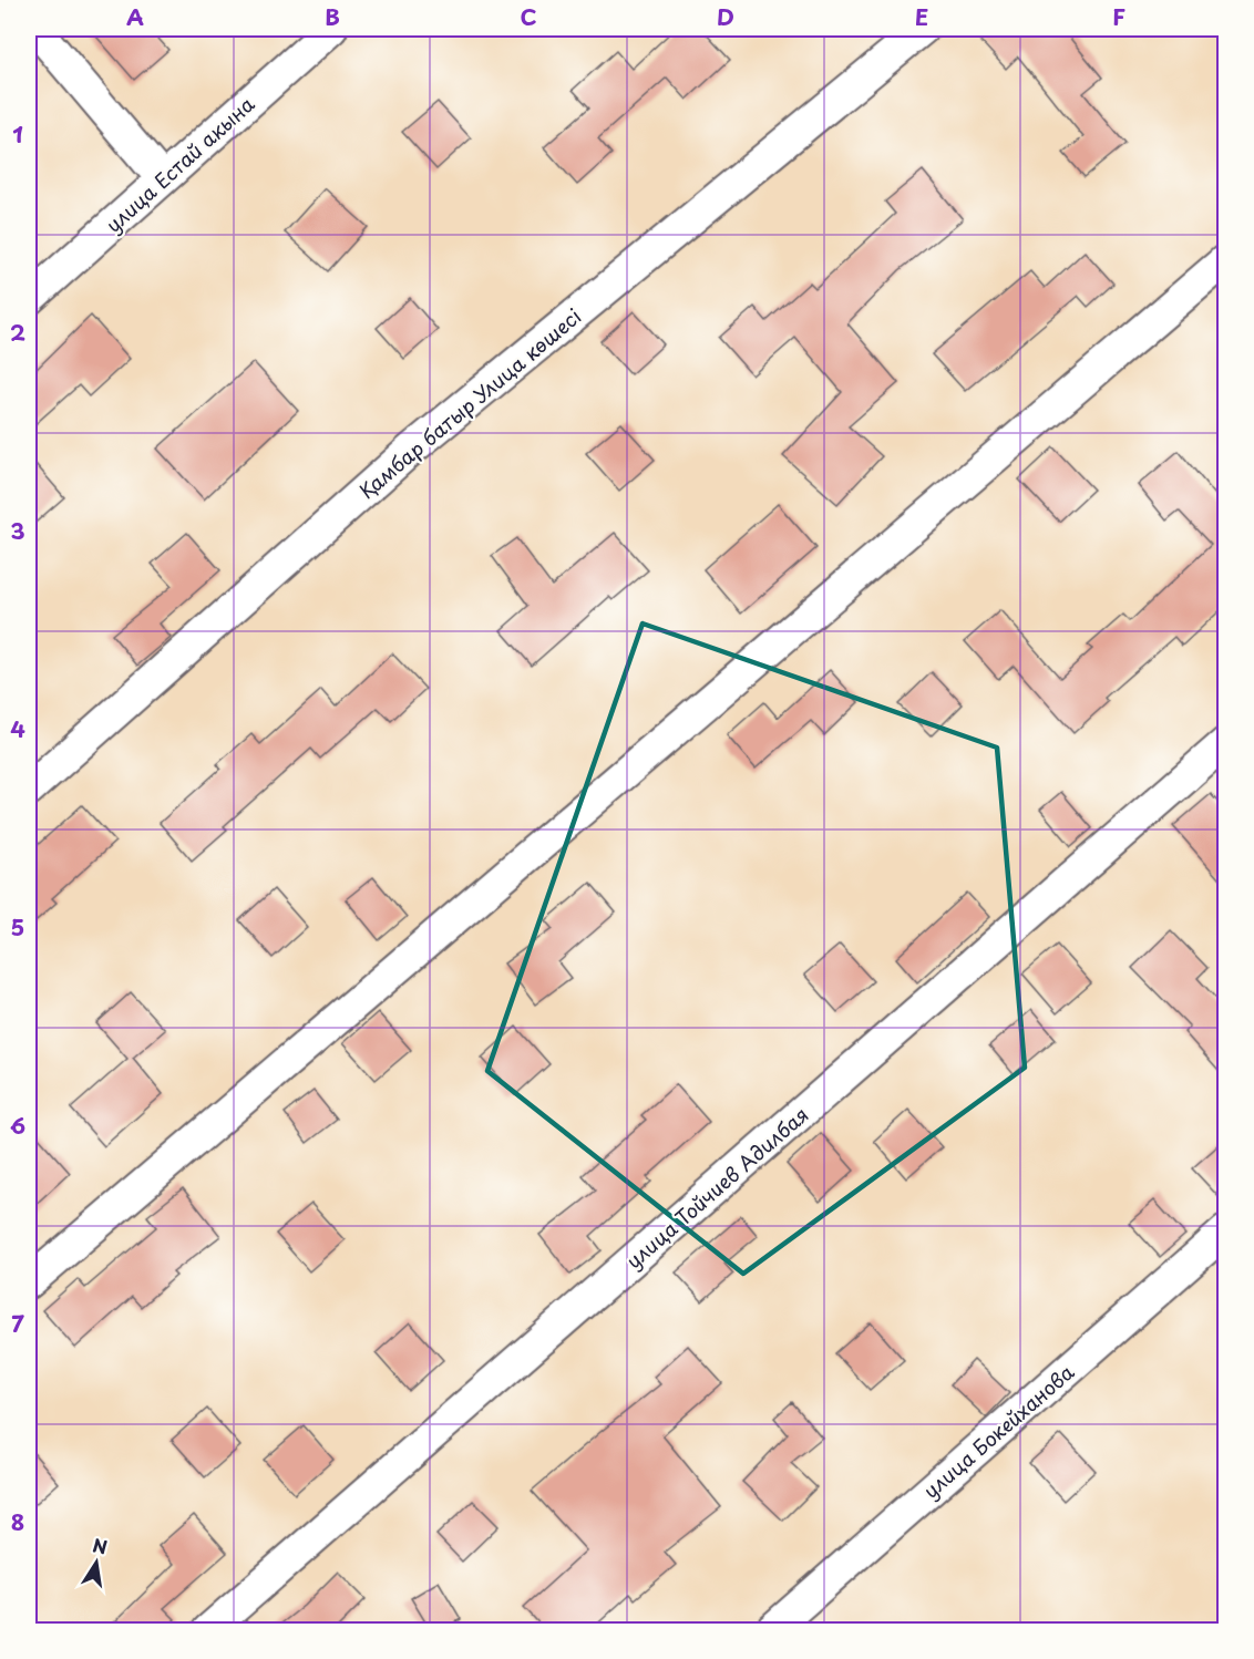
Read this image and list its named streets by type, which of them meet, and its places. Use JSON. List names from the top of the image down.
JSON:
{
  "streets": {
    "street": [
      "улица Естай акына",
      "Қамбар батыр Улица көшесі",
      "улица Тойчиев Адилбая",
      "улица Бокейханова"
    ]
  },
  "north": "top",
  "grid": {
    "columns": [
      "A",
      "B",
      "C",
      "D",
      "E",
      "F"
    ],
    "rows": [
      "1",
      "2",
      "3",
      "4",
      "5",
      "6",
      "7",
      "8"
    ]
  }
}
